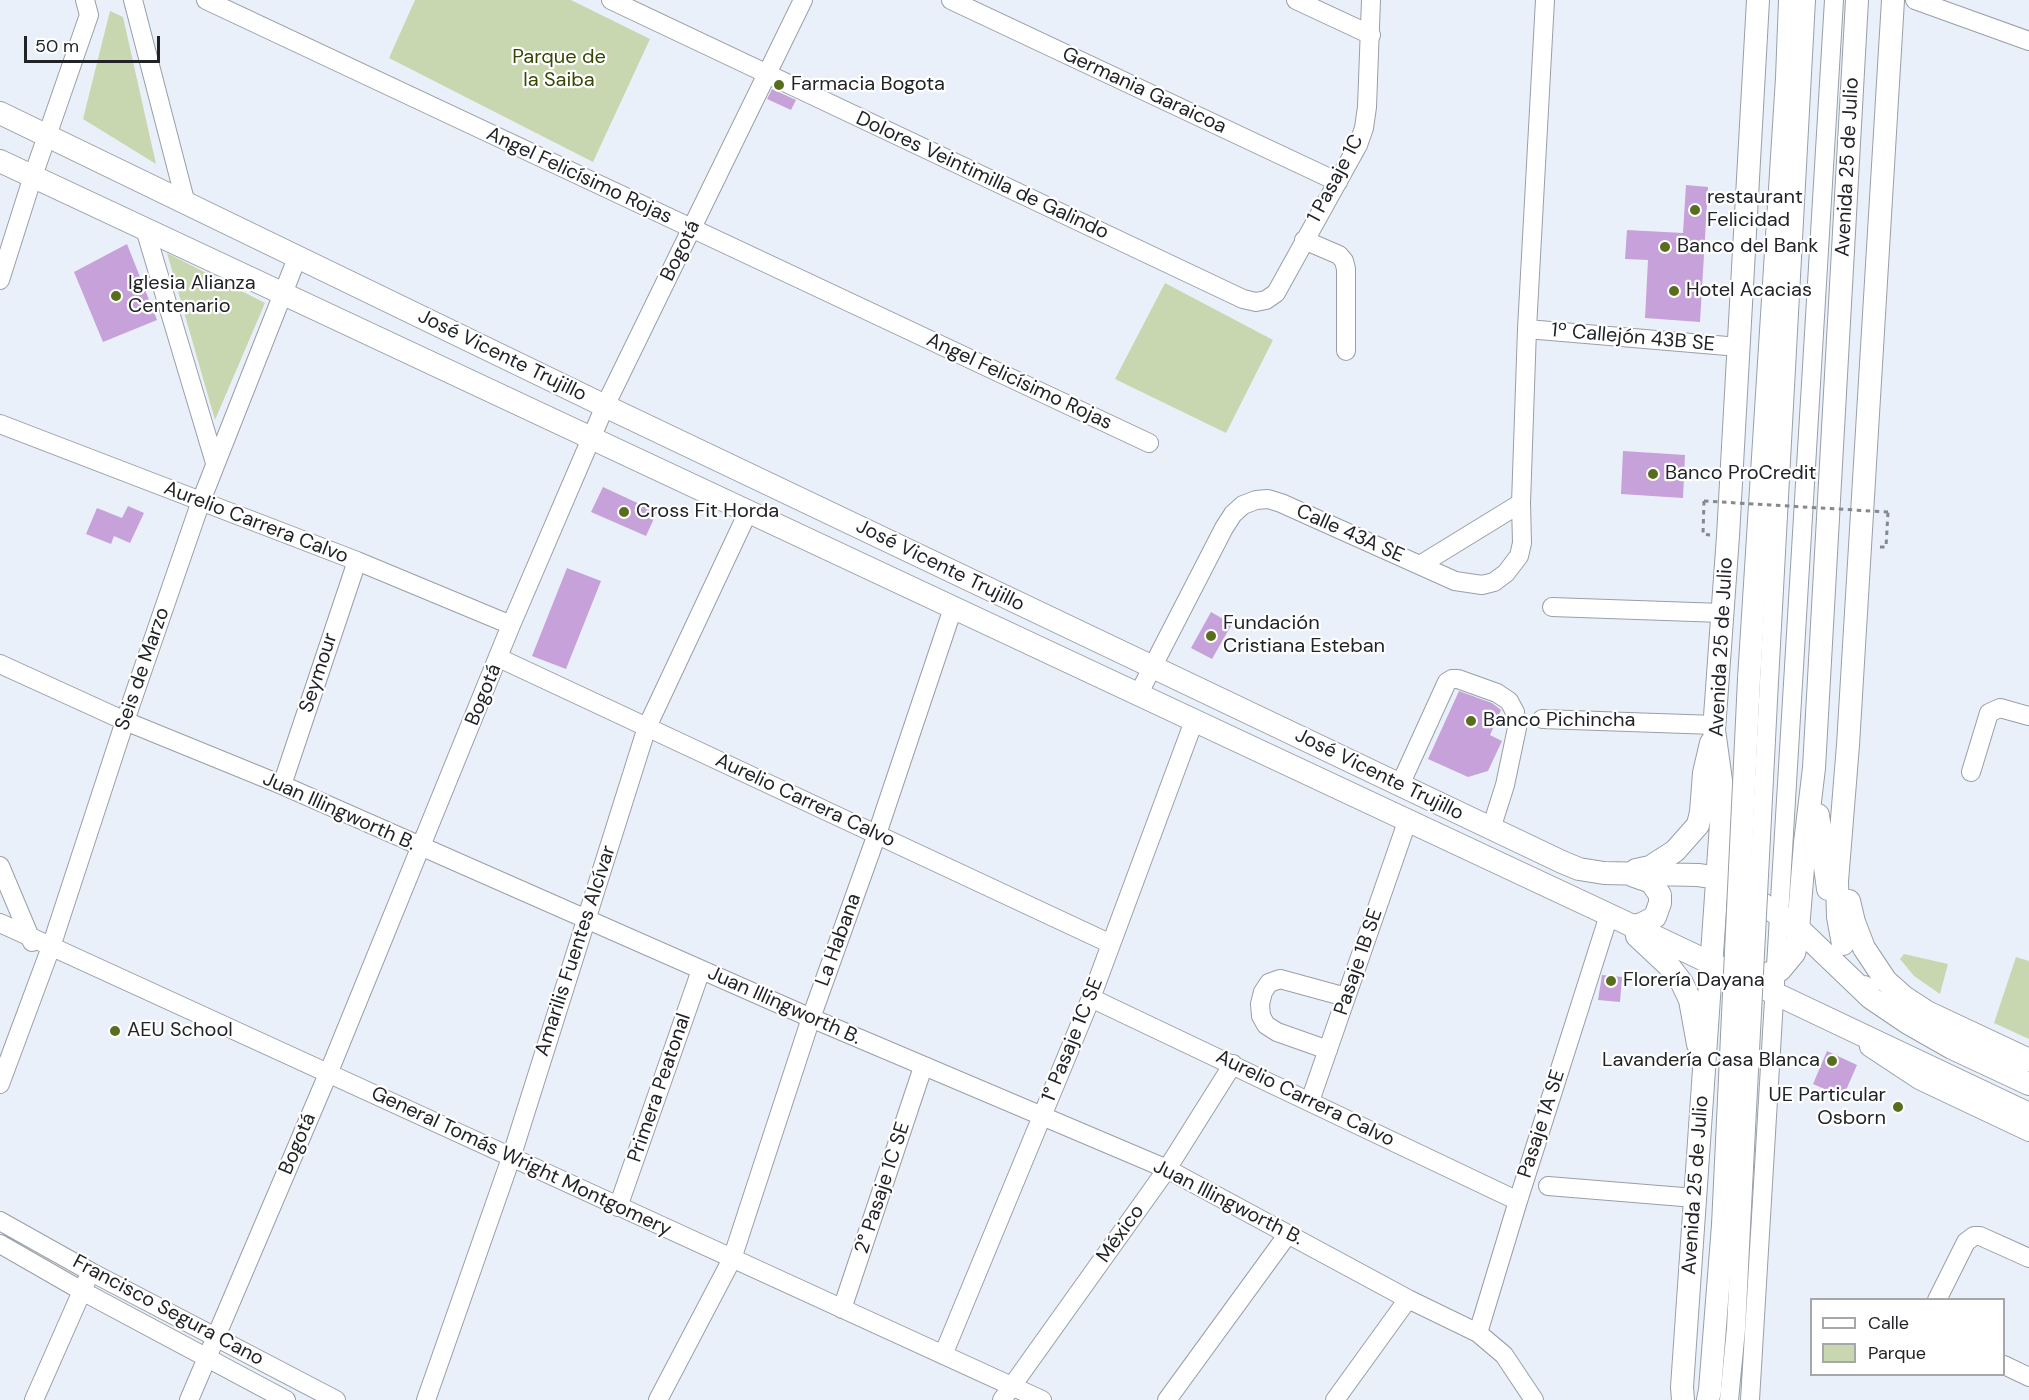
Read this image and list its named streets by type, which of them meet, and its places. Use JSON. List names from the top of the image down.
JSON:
{
  "streets": {
    "main road": ["Avenida 25 de Julio", "José Vicente Trujillo"],
    "street": [
      "Germania Garaicoa",
      "Angel Felicísimo Rojas",
      "Dolores Veintimilla de Galindo",
      "1 Pasaje 1C",
      "Bogotá",
      "1º Callejón 43B SE",
      "Aurelio Carrera Calvo",
      "Calle 43A SE",
      "Seis de Marzo",
      "Seymour",
      "Juan Illingworth B.",
      "La Habana",
      "Amarilis Fuentes Alcívar",
      "Pasaje 1B SE",
      "1° Pasaje 1C SE",
      "Primera Peatonal",
      "Pasaje 1A SE",
      "General Tomás Wright Montgomery",
      "2° Pasaje 1C SE",
      "México",
      "Francisco Segura Cano"
    ]
  },
  "crossings": [
    ["Germania Garaicoa", "1 Pasaje 1C"],
    ["Avenida 25 de Julio", "1º Callejón 43B SE"],
    ["Avenida 25 de Julio", "José Vicente Trujillo"],
    ["Angel Felicísimo Rojas", "Bogotá"],
    ["Dolores Veintimilla de Galindo", "1 Pasaje 1C"],
    ["Dolores Veintimilla de Galindo", "Bogotá"],
    ["Bogotá", "José Vicente Trujillo"],
    ["Bogotá", "Aurelio Carrera Calvo"],
    ["Bogotá", "Juan Illingworth B."],
    ["Bogotá", "General Tomás Wright Montgomery"],
    ["Bogotá", "Francisco Segura Cano"],
    ["José Vicente Trujillo", "Calle 43A SE"],
    ["José Vicente Trujillo", "Seis de Marzo"],
    ["José Vicente Trujillo", "La Habana"],
    ["José Vicente Trujillo", "Amarilis Fuentes Alcívar"],
    ["José Vicente Trujillo", "Pasaje 1B SE"],
    ["José Vicente Trujillo", "1° Pasaje 1C SE"],
    ["José Vicente Trujillo", "Pasaje 1A SE"],
    ["Aurelio Carrera Calvo", "Seis de Marzo"],
    ["Aurelio Carrera Calvo", "Seymour"],
    ["Aurelio Carrera Calvo", "La Habana"],
    ["Aurelio Carrera Calvo", "Amarilis Fuentes Alcívar"],
    ["Aurelio Carrera Calvo", "Pasaje 1B SE"],
    ["Aurelio Carrera Calvo", "1° Pasaje 1C SE"],
    ["Aurelio Carrera Calvo", "Pasaje 1A SE"],
    ["Aurelio Carrera Calvo", "México"],
    ["Seis de Marzo", "Juan Illingworth B."],
    ["Seis de Marzo", "General Tomás Wright Montgomery"],
    ["Seymour", "Juan Illingworth B."],
    ["Juan Illingworth B.", "La Habana"],
    ["Juan Illingworth B.", "Amarilis Fuentes Alcívar"],
    ["Juan Illingworth B.", "1° Pasaje 1C SE"],
    ["Juan Illingworth B.", "Primera Peatonal"],
    ["Juan Illingworth B.", "Pasaje 1A SE"],
    ["Juan Illingworth B.", "2° Pasaje 1C SE"],
    ["Juan Illingworth B.", "México"],
    ["La Habana", "General Tomás Wright Montgomery"],
    ["Amarilis Fuentes Alcívar", "General Tomás Wright Montgomery"],
    ["1° Pasaje 1C SE", "General Tomás Wright Montgomery"],
    ["Primera Peatonal", "General Tomás Wright Montgomery"],
    ["General Tomás Wright Montgomery", "2° Pasaje 1C SE"],
    ["General Tomás Wright Montgomery", "México"]
  ],
  "parks": ["Parque de la Saiba"],
  "places": [
    "Farmacia Bogota",
    "restaurant Felicidad",
    "Banco del Bank",
    "Hotel Acacias",
    "Iglesia Alianza Centenario",
    "Banco ProCredit",
    "Cross Fit Horda",
    "Fundación Cristiana Esteban",
    "Banco Pichincha",
    "Florería Dayana",
    "AEU School",
    "Lavandería Casa Blanca",
    "UE Particular Osborn"
  ],
  "legend": ["Calle", "Parque"],
  "scale_bar": "50 m"
}
